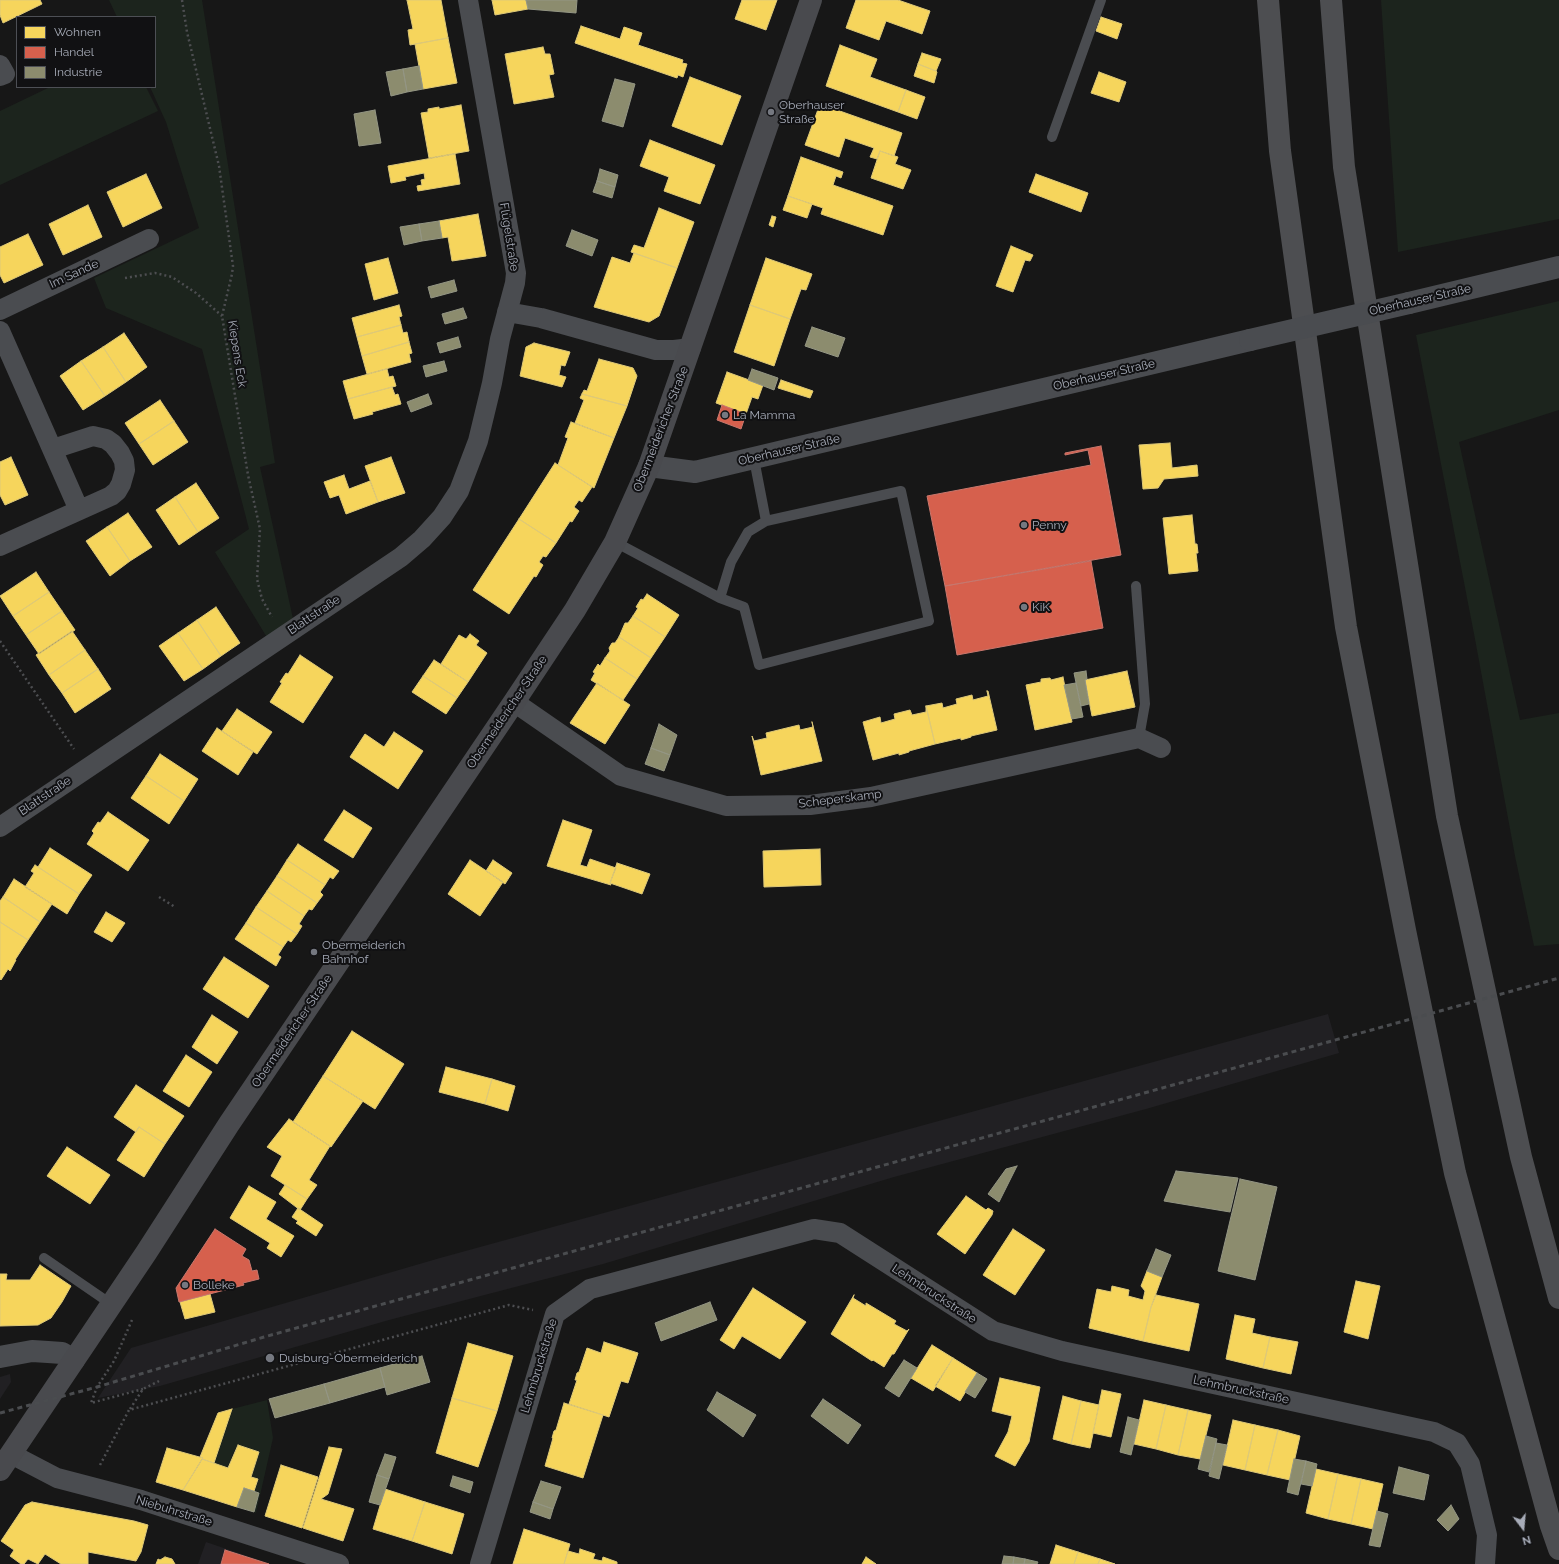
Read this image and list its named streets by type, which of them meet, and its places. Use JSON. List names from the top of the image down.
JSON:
{
  "streets": {
    "main road": ["Obermeidericher Straße"],
    "street": [
      "Flügelstraße",
      "Im Sande",
      "Oberhauser Straße",
      "Blattstraße",
      "Scheperskamp",
      "Lehmbruckstraße",
      "Niebuhrstraße"
    ],
    "path": ["Kiepens Eck"]
  },
  "crossings": [
    ["Flügelstraße", "Blattstraße"],
    ["Oberhauser Straße", "Obermeidericher Straße"],
    ["Kiepens Eck", "Blattstraße"],
    ["Obermeidericher Straße", "Scheperskamp"],
    ["Obermeidericher Straße", "Niebuhrstraße"]
  ],
  "places": [
    "Oberhauser Straße",
    "La Mamma",
    "Penny",
    "KiK",
    "Obermeiderich Bahnhof",
    "Bolleke",
    "Duisburg-Obermeiderich"
  ],
  "legend": ["Wohnen", "Handel", "Industrie"],
  "north": "bottom"
}
